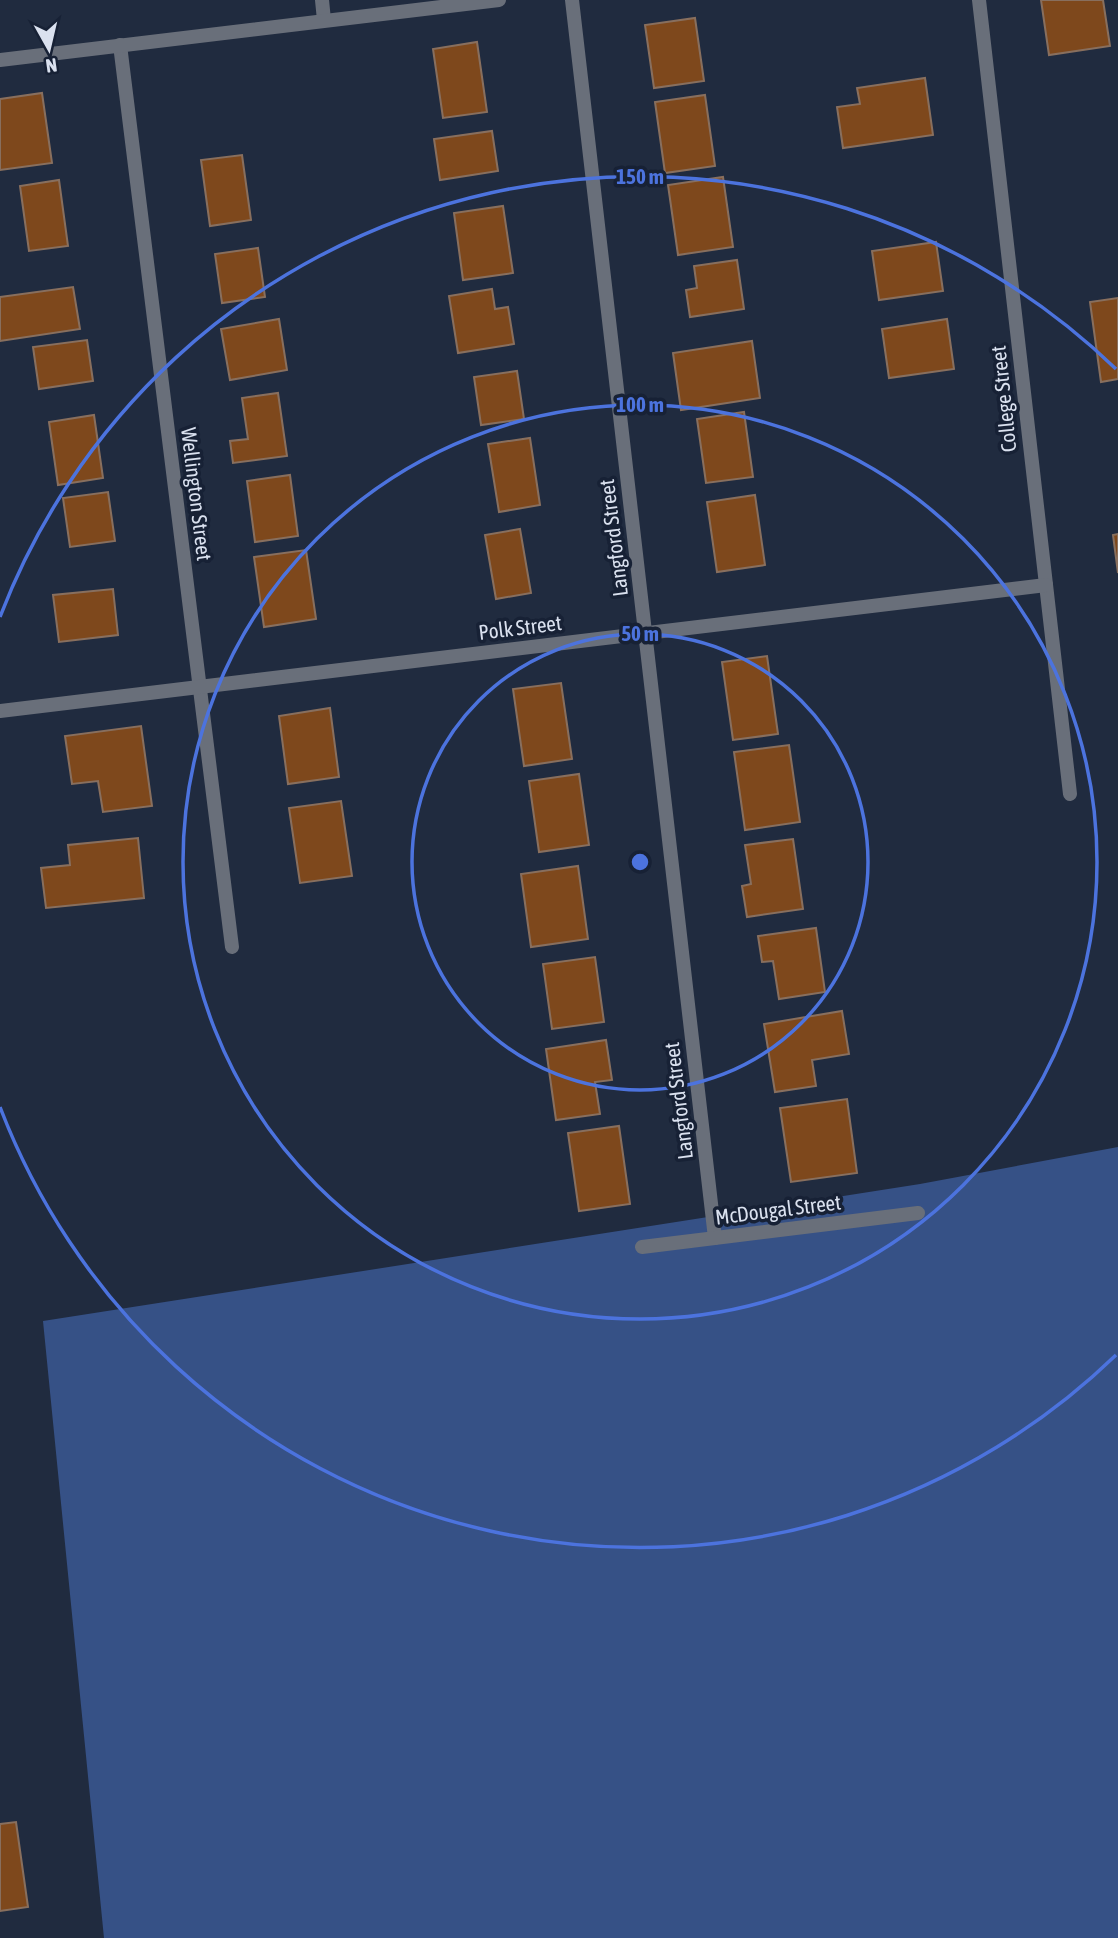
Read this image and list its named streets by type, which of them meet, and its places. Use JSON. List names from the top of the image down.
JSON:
{
  "streets": {
    "street": [
      "College Street",
      "Wellington Street",
      "Langford Street",
      "Polk Street",
      "McDougal Street"
    ]
  },
  "crossings": [
    ["College Street", "Polk Street"],
    ["Wellington Street", "Polk Street"],
    ["Langford Street", "Polk Street"],
    ["Langford Street", "McDougal Street"]
  ],
  "north": "bottom",
  "rings": ["150 m", "100 m", "50 m"]
}
